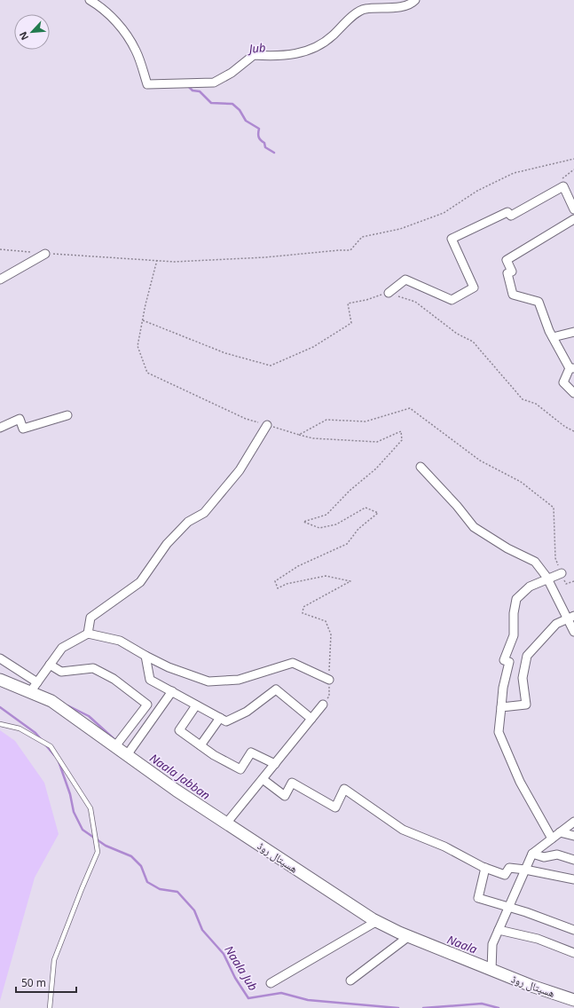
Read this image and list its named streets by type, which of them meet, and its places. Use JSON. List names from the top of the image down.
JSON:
{
  "streets": {
    "main road": ["ھسپتال روڈ"]
  },
  "water": [
    "Jub",
    "Naala Jabban",
    "Naala",
    "Naala Jub"
  ],
  "scale_bar": "50 m",
  "north": "bottom left"
}
